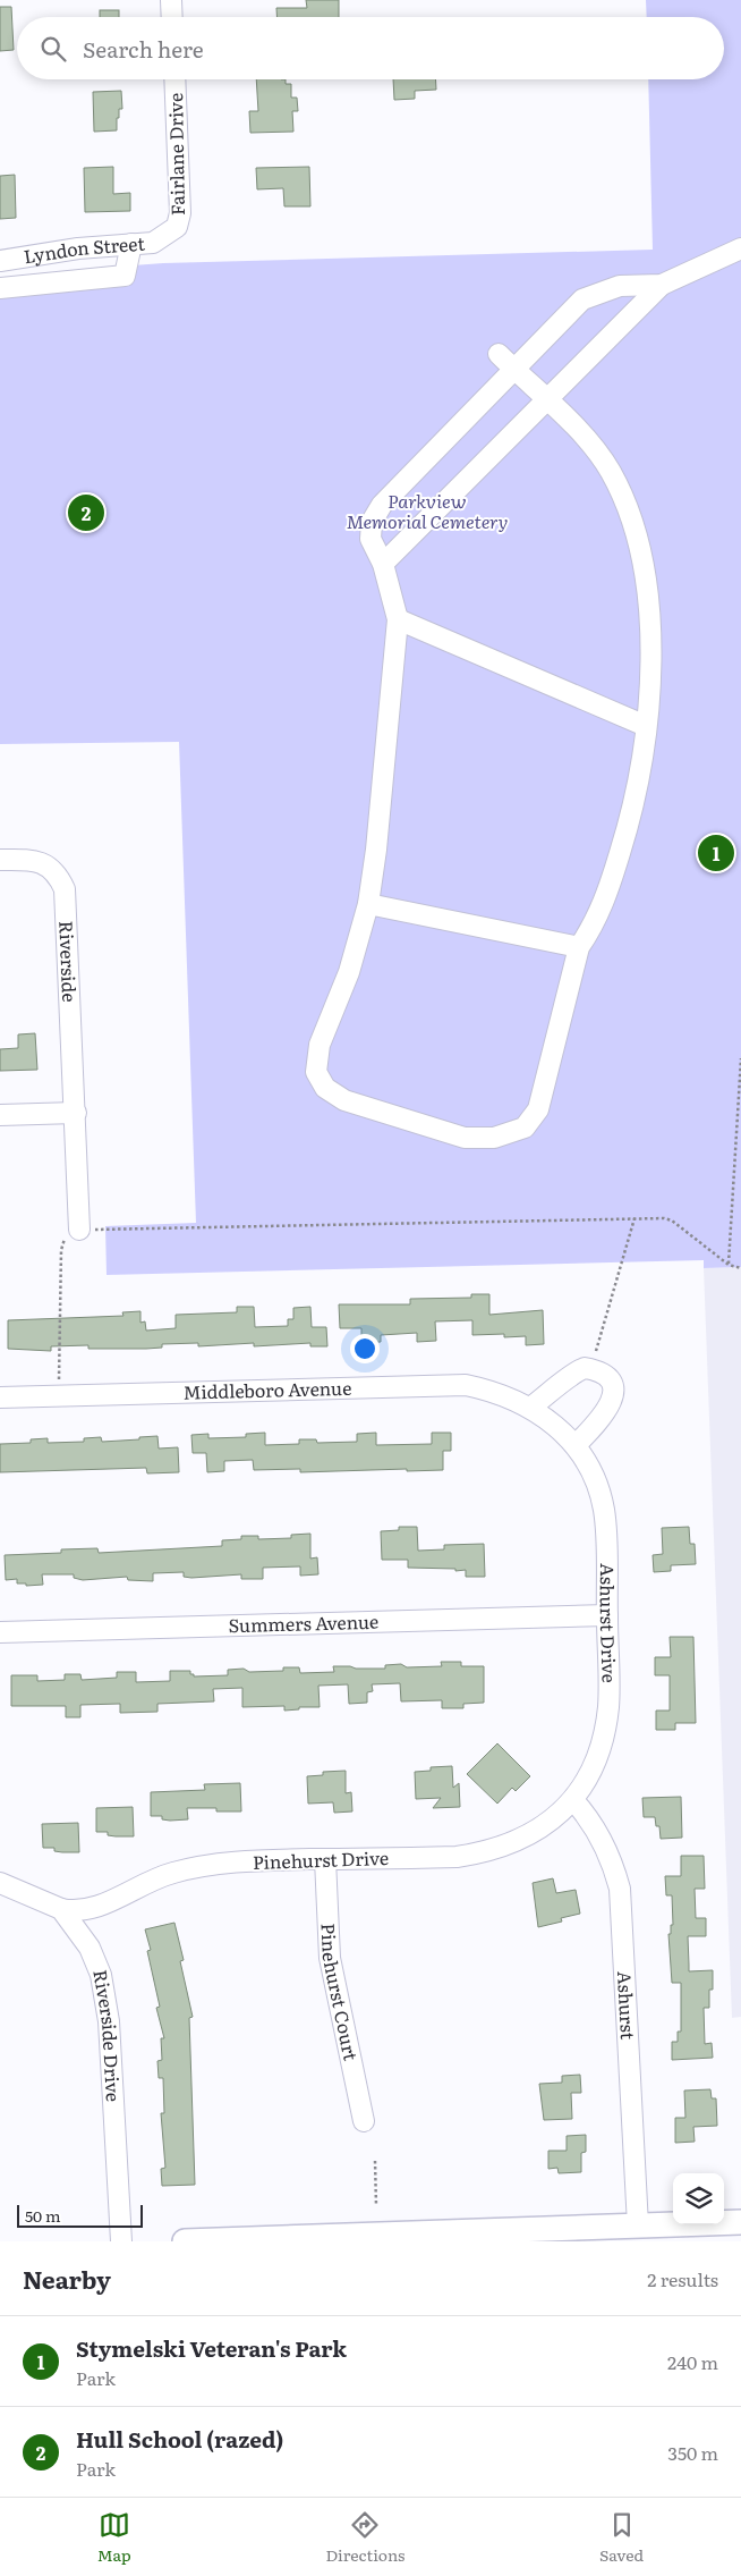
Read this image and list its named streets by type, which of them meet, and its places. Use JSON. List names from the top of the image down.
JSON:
{
  "streets": {
    "street": [
      "Fairlane Drive",
      "Lyndon Street",
      "Riverside",
      "Middleboro Avenue",
      "Summers Avenue",
      "Ashurst Drive",
      "Pinehurst Drive",
      "Pinehurst Court",
      "Ashurst",
      "Riverside Drive"
    ]
  },
  "crossings": [
    ["Fairlane Drive", "Lyndon Street"],
    ["Middleboro Avenue", "Ashurst Drive"],
    ["Summers Avenue", "Ashurst Drive"],
    ["Ashurst Drive", "Pinehurst Drive"],
    ["Ashurst Drive", "Ashurst"],
    ["Pinehurst Drive", "Pinehurst Court"],
    ["Pinehurst Drive", "Ashurst"],
    ["Pinehurst Drive", "Riverside Drive"]
  ],
  "parks": ["Parkview Memorial Cemetery"],
  "scale_bar": "50 m",
  "page": {
    "search": "Search here",
    "pins": ["2", "1"],
    "scale": "50 m",
    "heading": ["Nearby", "2 results"],
    "list": [
      {
        "mark": "1",
        "name": "Stymelski Veteran's Park",
        "note": "Park",
        "value": "240 m"
      },
      {
        "mark": "2",
        "name": "Hull School (razed)",
        "note": "Park",
        "value": "350 m"
      }
    ],
    "nav": ["Map", "Directions", "Saved"]
  }
}
